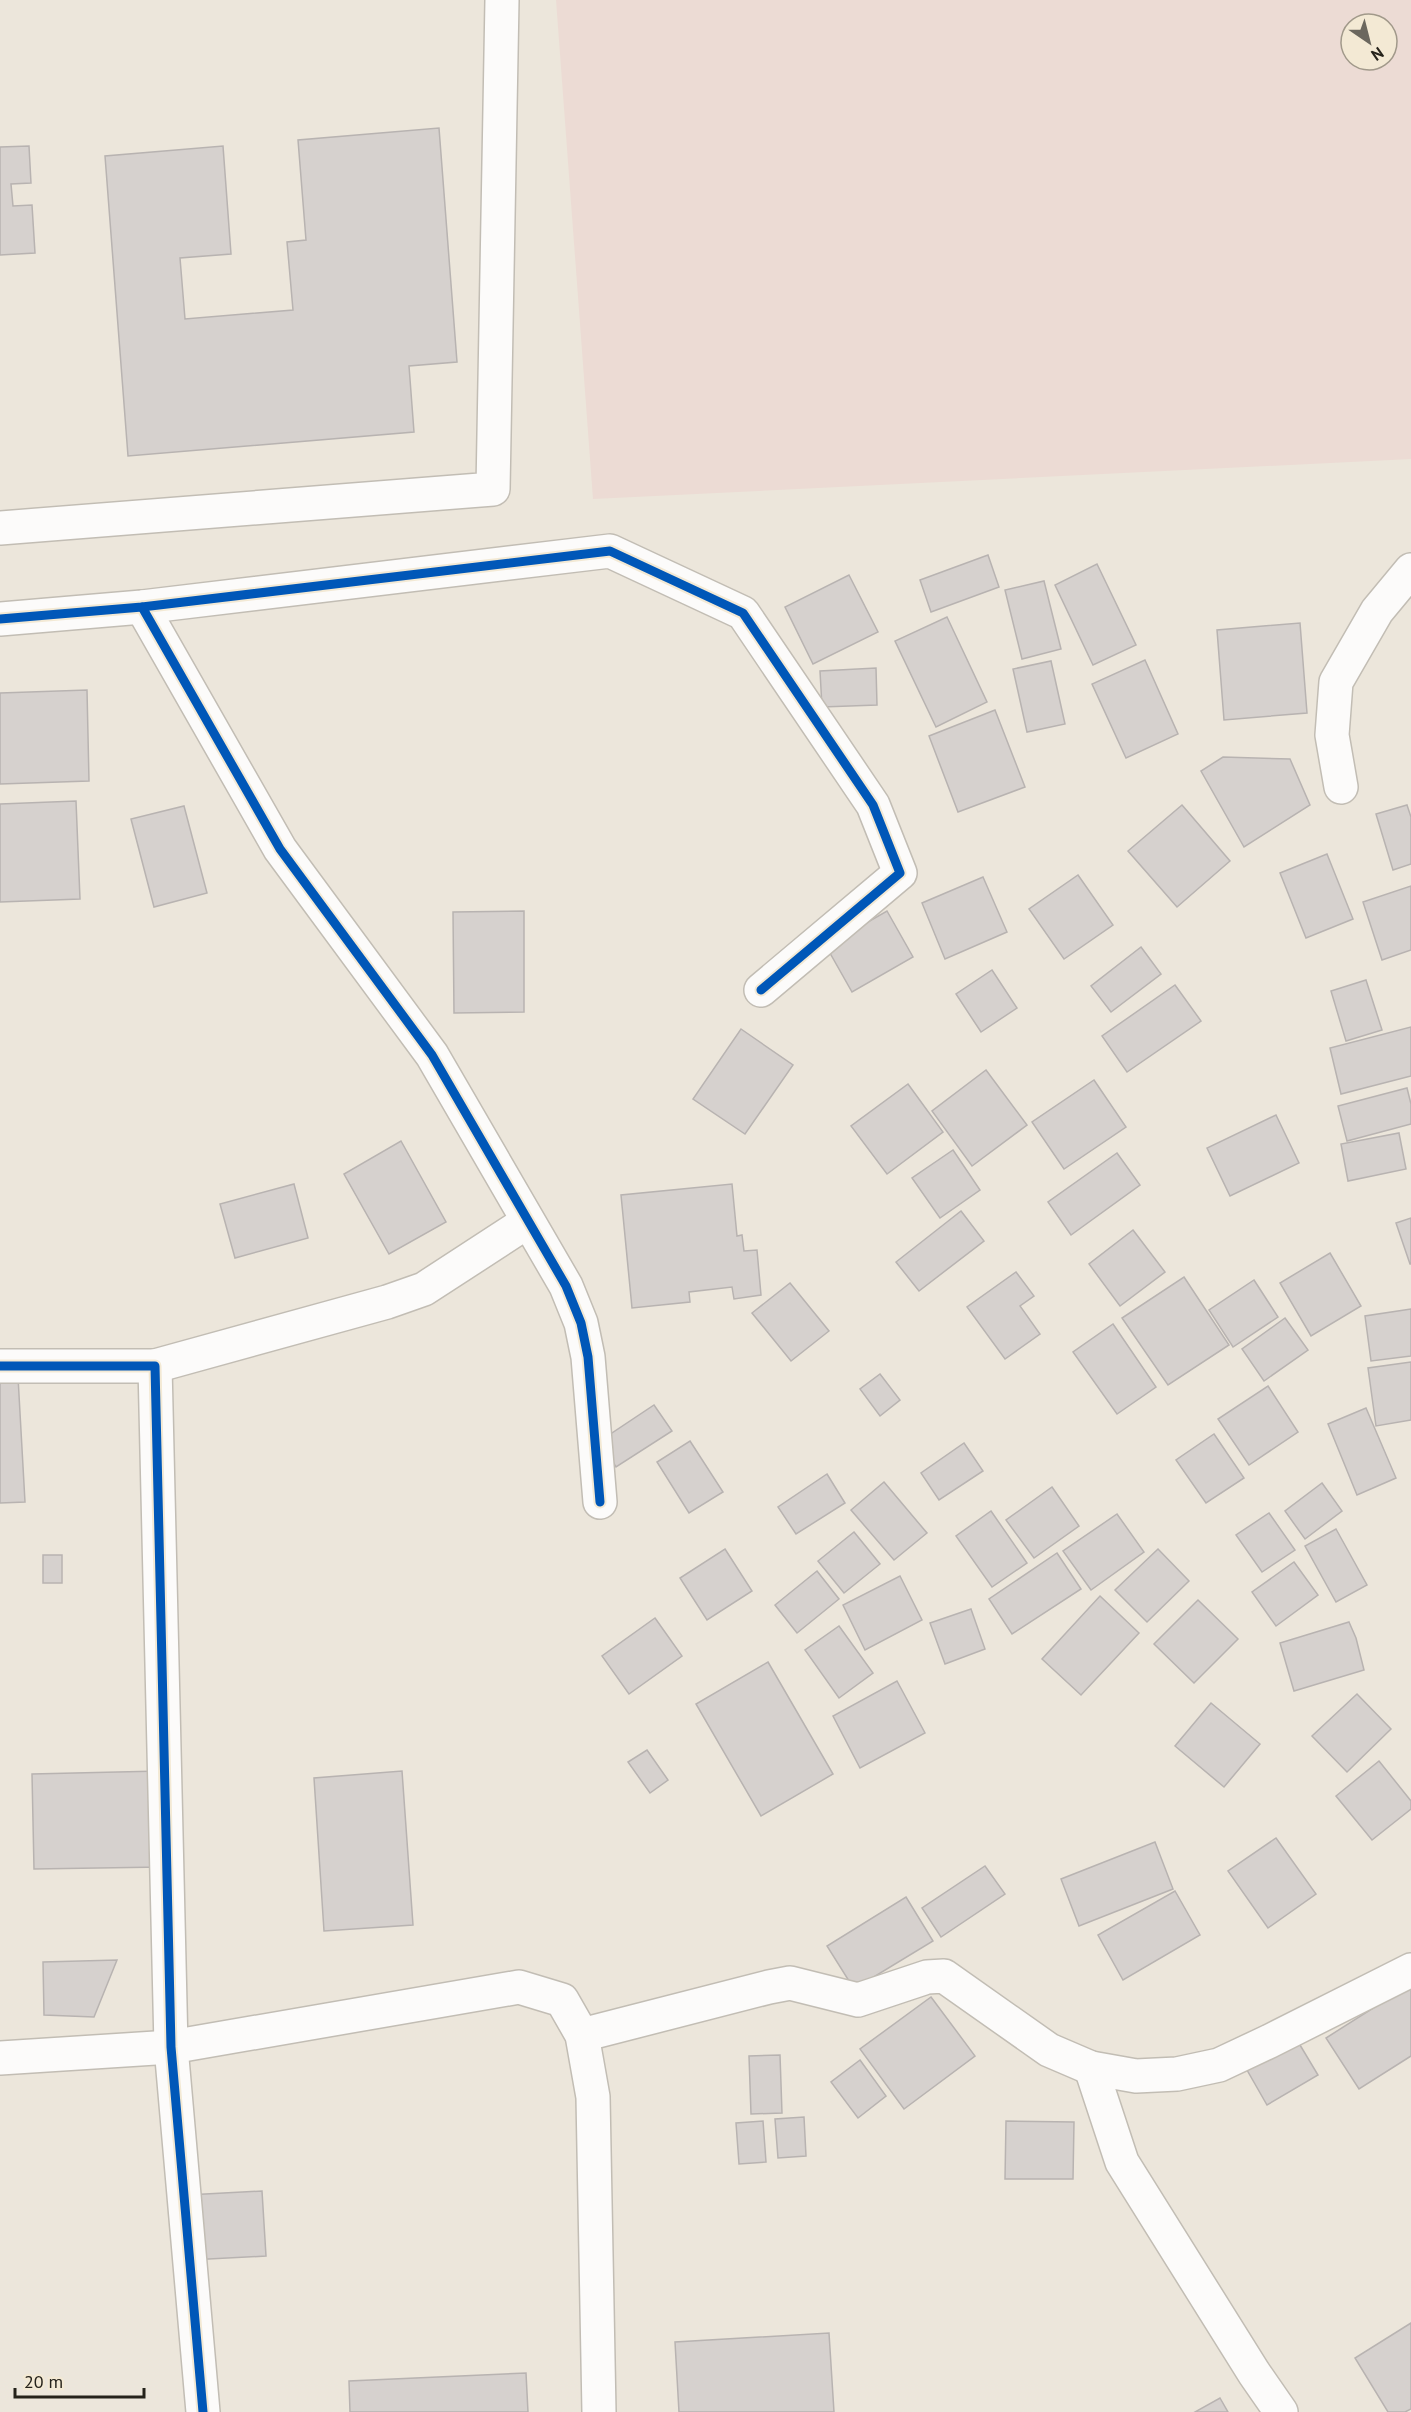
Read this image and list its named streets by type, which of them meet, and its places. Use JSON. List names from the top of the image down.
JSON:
{
  "scale_bar": "20 m",
  "north": "bottom right"
}
